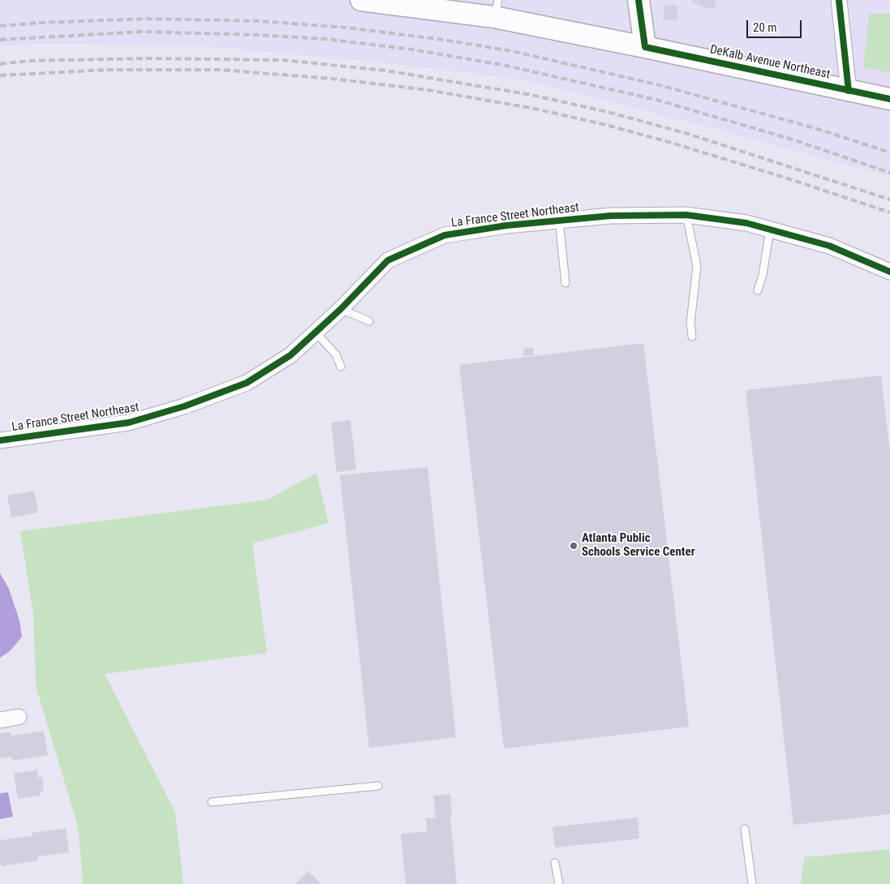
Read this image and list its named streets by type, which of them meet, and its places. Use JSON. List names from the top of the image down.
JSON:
{
  "streets": {
    "main road": ["DeKalb Avenue Northeast"],
    "street": ["La France Street Northeast"]
  },
  "places": ["Atlanta Public Schools Service Center"],
  "scale_bar": "20 m"
}
